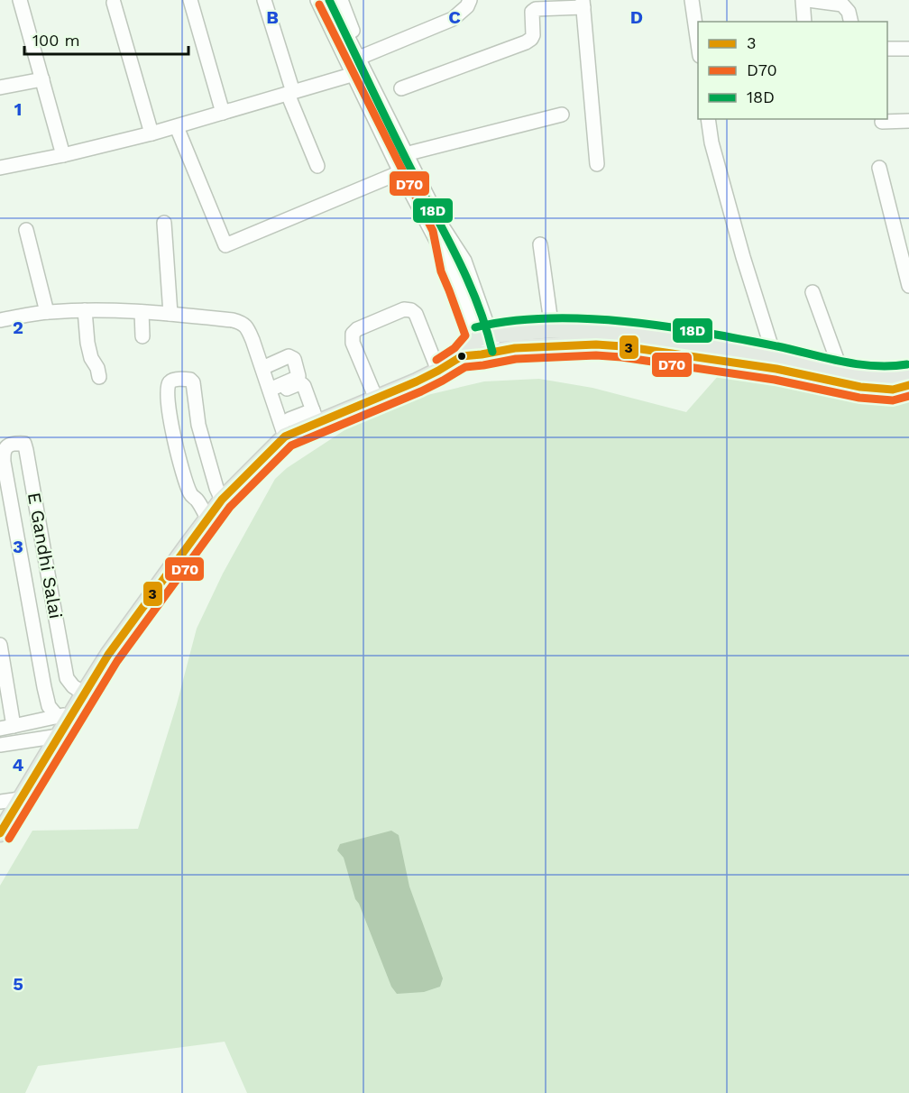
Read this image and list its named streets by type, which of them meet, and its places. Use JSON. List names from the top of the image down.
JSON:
{
  "streets": {
    "street": ["E Gandhi Salai"]
  },
  "lines": ["transit line 18D", "transit line D70", "transit line 3"],
  "legend": ["3", "D70", "18D"],
  "scale_bar": "100 m",
  "grid": {
    "columns": ["B", "C", "D"],
    "rows": [
      "1",
      "2",
      "3",
      "4",
      "5"
    ]
  }
}
